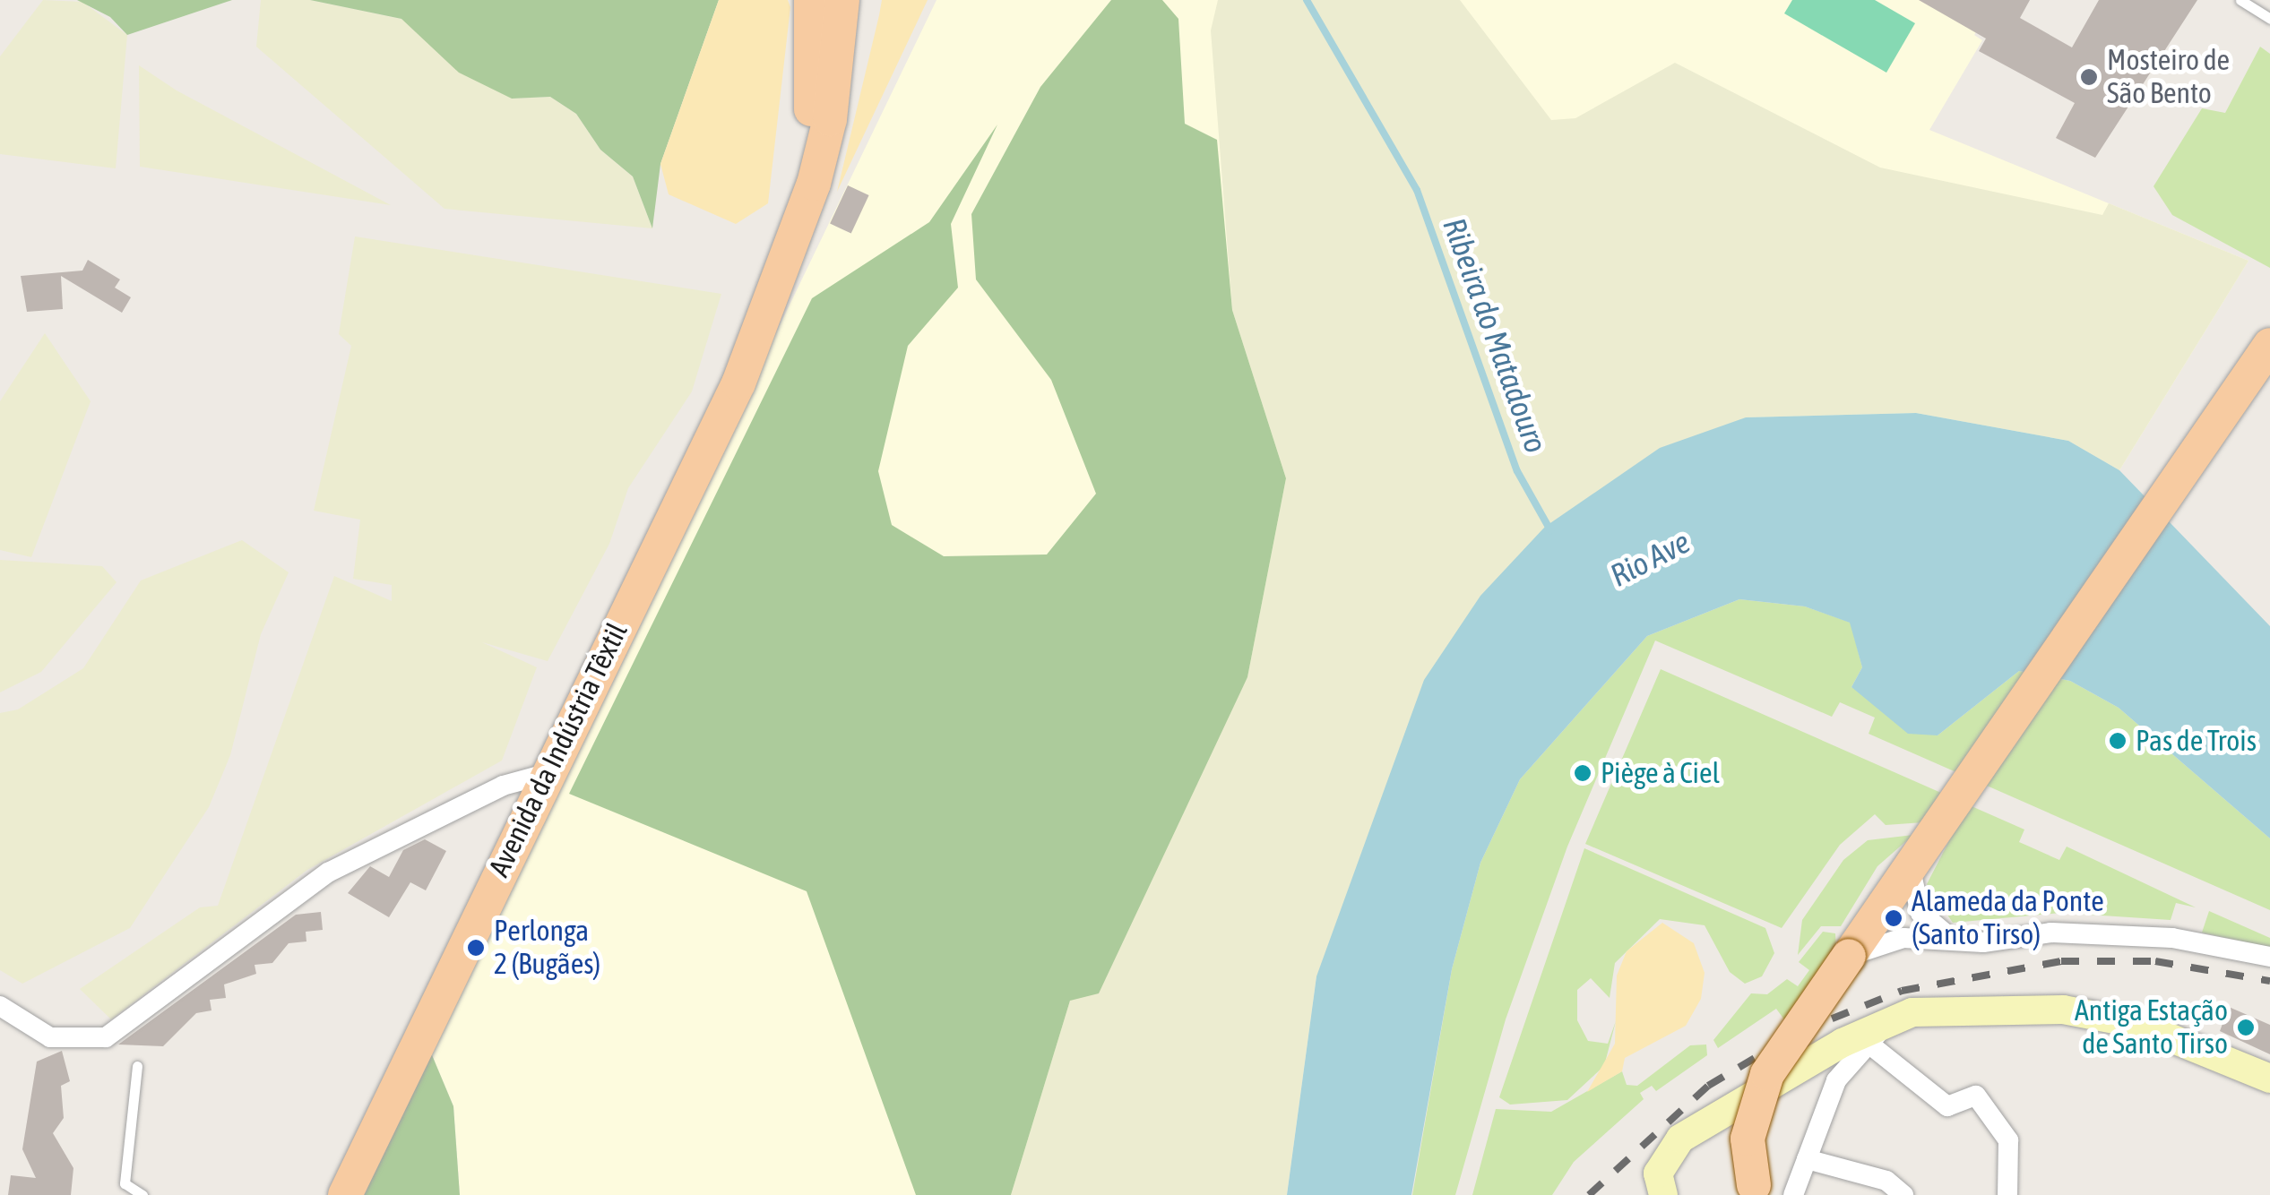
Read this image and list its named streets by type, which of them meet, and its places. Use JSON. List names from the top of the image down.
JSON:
{
  "streets": {
    "main road": ["Avenida da Indústria Têxtil"]
  },
  "water": ["Ribeira do Matadouro", "Rio Ave"],
  "places": [
    "Mosteiro de São Bento",
    "Pas de Trois",
    "Piège à Ciel",
    "Alameda da Ponte (Santo Tirso)",
    "Perlonga 2 (Bugães)",
    "Antiga Estação de Santo Tirso"
  ]
}
